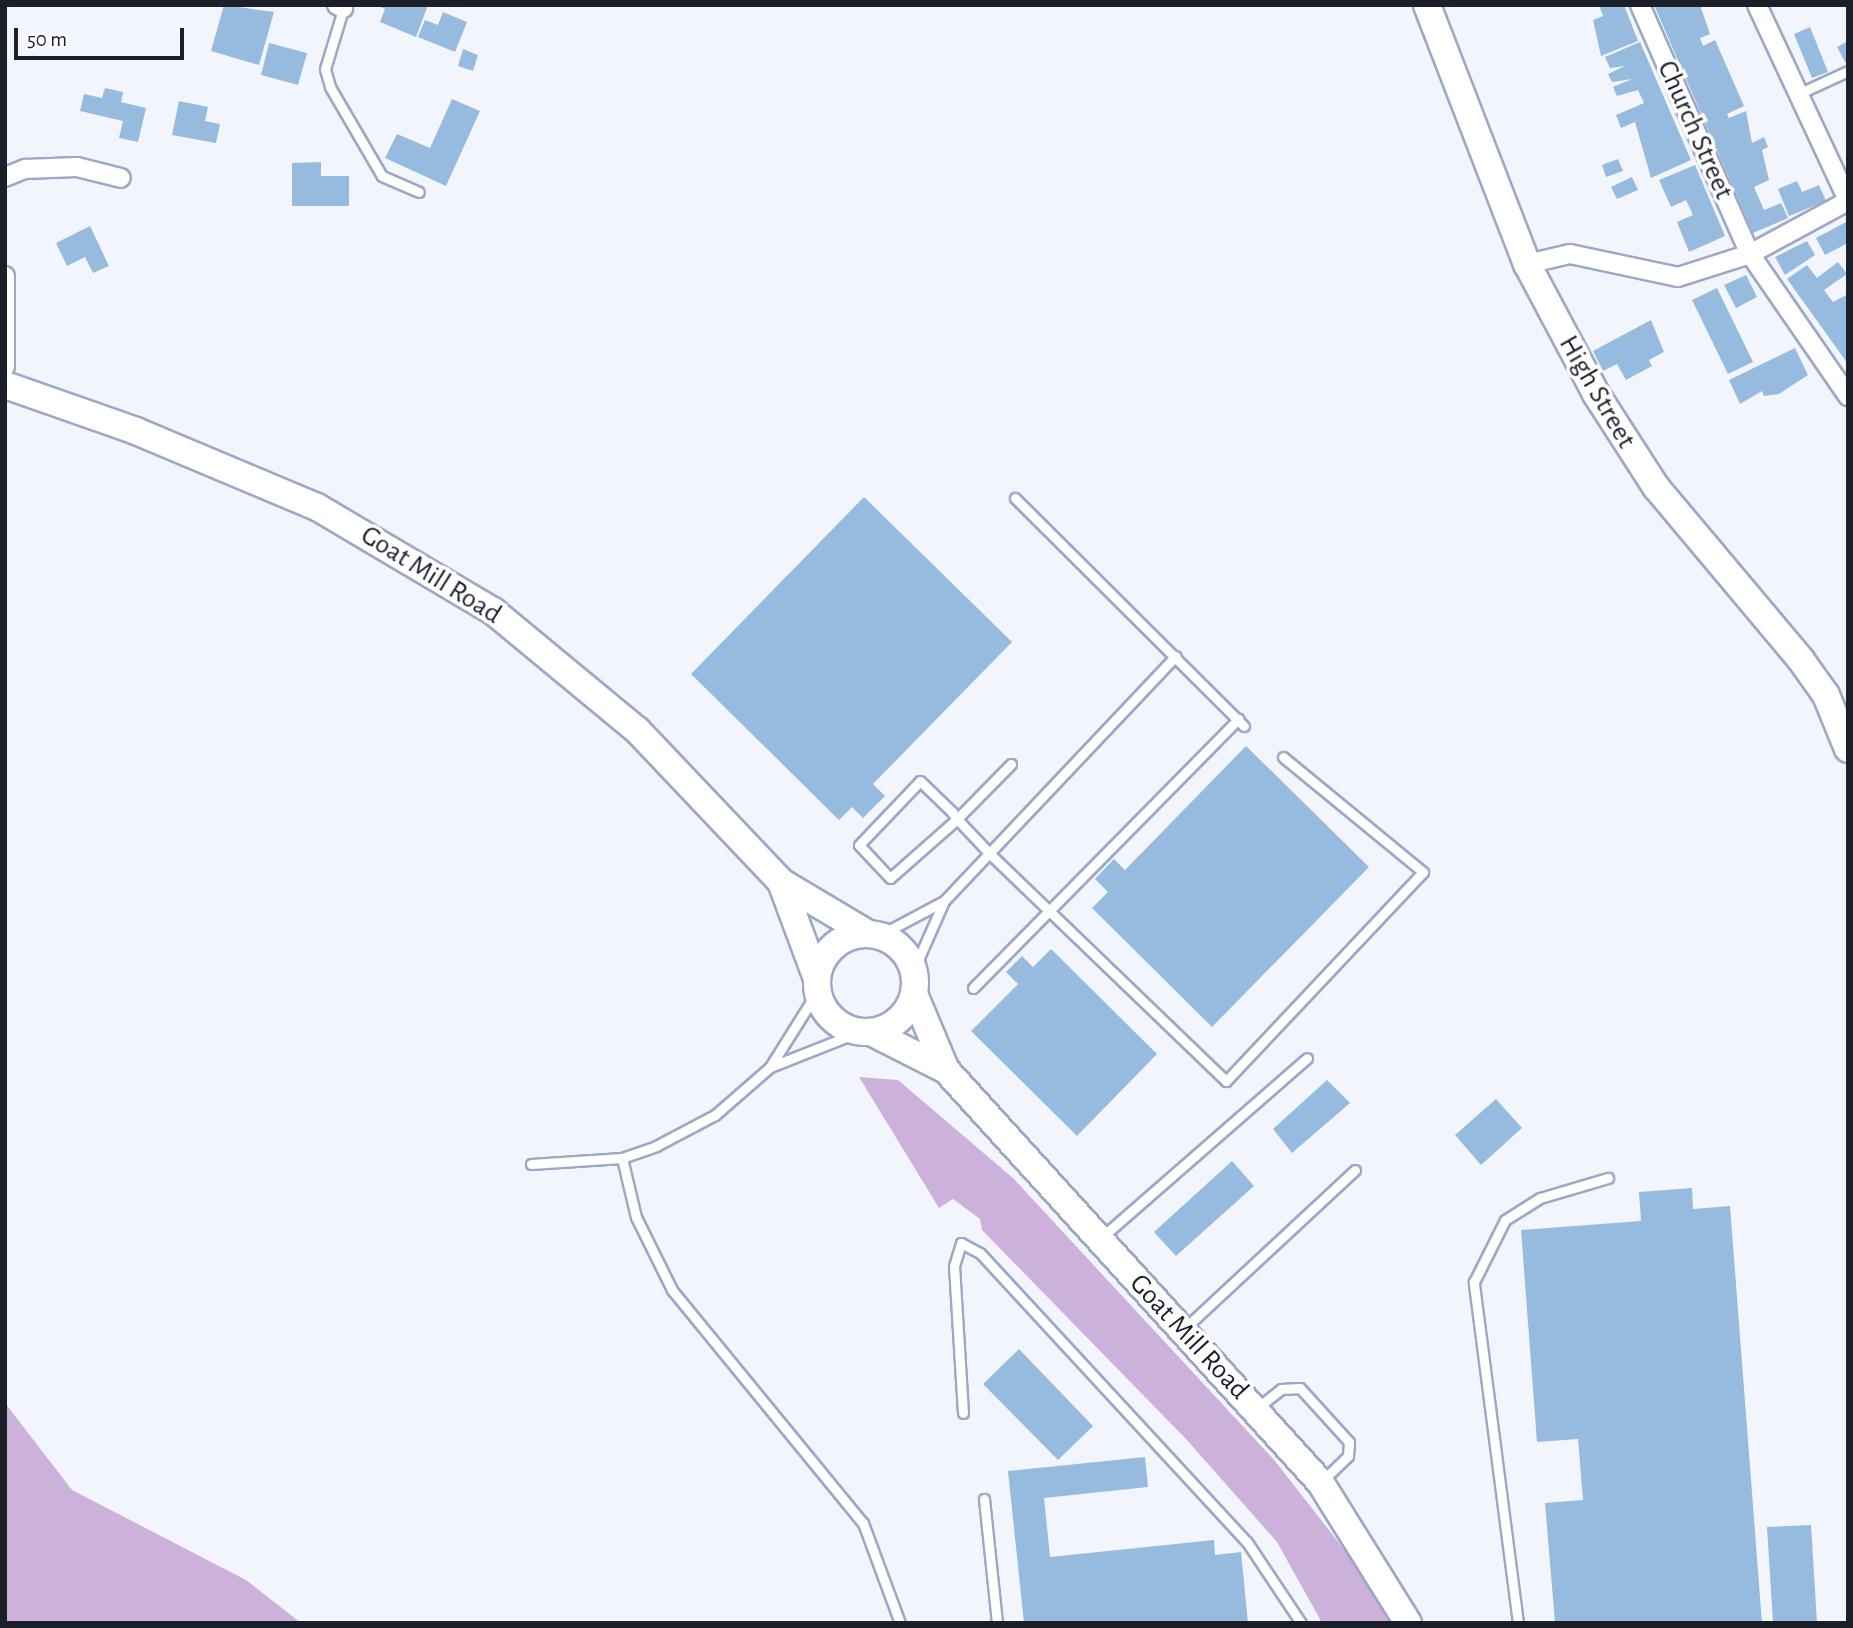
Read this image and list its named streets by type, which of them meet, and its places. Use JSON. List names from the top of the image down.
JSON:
{
  "streets": {
    "street": ["Church Street", "High Street", "Goat Mill Road"]
  },
  "scale_bar": "50 m"
}
